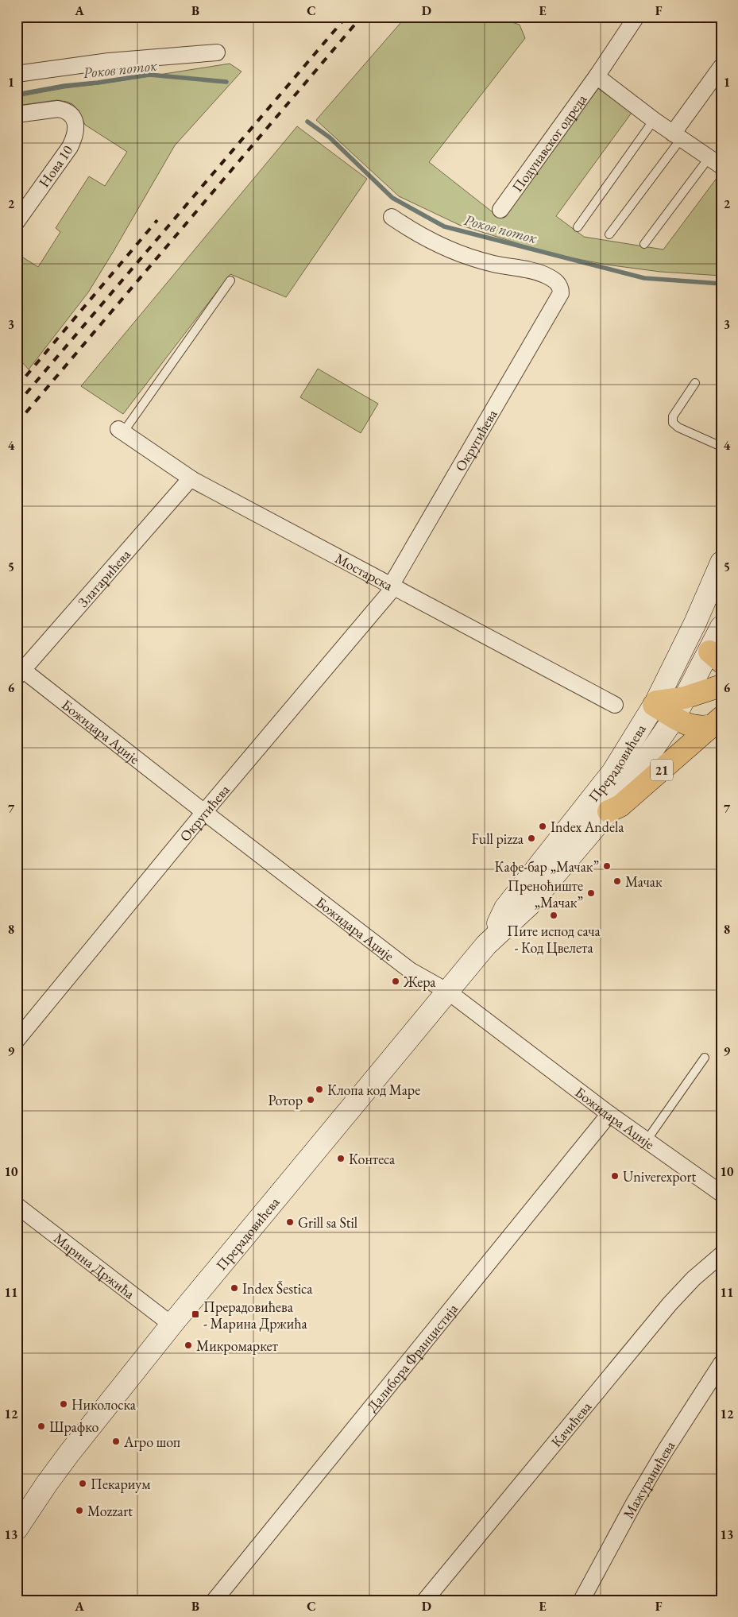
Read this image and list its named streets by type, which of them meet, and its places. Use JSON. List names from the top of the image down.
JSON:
{
  "streets": {
    "main road": ["Прерадовићева", "21"],
    "street": [
      "Подунавског одреда",
      "Нова 10",
      "Округићева",
      "Мостарска",
      "Златарићева",
      "Божидара Аџије",
      "Марина Држића",
      "Далибора Францистија",
      "Качићева",
      "Мажуранићева"
    ]
  },
  "crossings": [
    ["Округићева", "Мостарска"],
    ["Округићева", "Божидара Аџије"],
    ["Мостарска", "Златарићева"],
    ["Златарићева", "Божидара Аџије"],
    ["Божидара Аџије", "Прерадовићева"],
    ["Божидара Аџије", "Далибора Францистија"],
    ["Прерадовићева", "21"],
    ["Прерадовићева", "Марина Држића"]
  ],
  "water": ["Роков поток"],
  "places": {
    "other": [
      "Index Andela",
      "Full pizza",
      "Кафе-бар „Мачак”",
      "Мачак",
      "Преноћиште „Мачак”",
      "Пите испод сача - Код Цвелета",
      "Жера",
      "Клопа код Маре",
      "Ротор",
      "Контеса",
      "Univerexport",
      "Grill sa Stil",
      "Index Šestica",
      "Микромаркет",
      "Николоска",
      "Шрафко",
      "Агро шоп",
      "Пекариум",
      "Mozzart"
    ],
    "transit": ["Прерадовићева - Марина Држића"]
  },
  "grid": {
    "columns": [
      "A",
      "B",
      "C",
      "D",
      "E",
      "F"
    ],
    "rows": [
      "1",
      "2",
      "3",
      "4",
      "5",
      "6",
      "7",
      "8",
      "9",
      "10",
      "11",
      "12",
      "13"
    ]
  }
}
